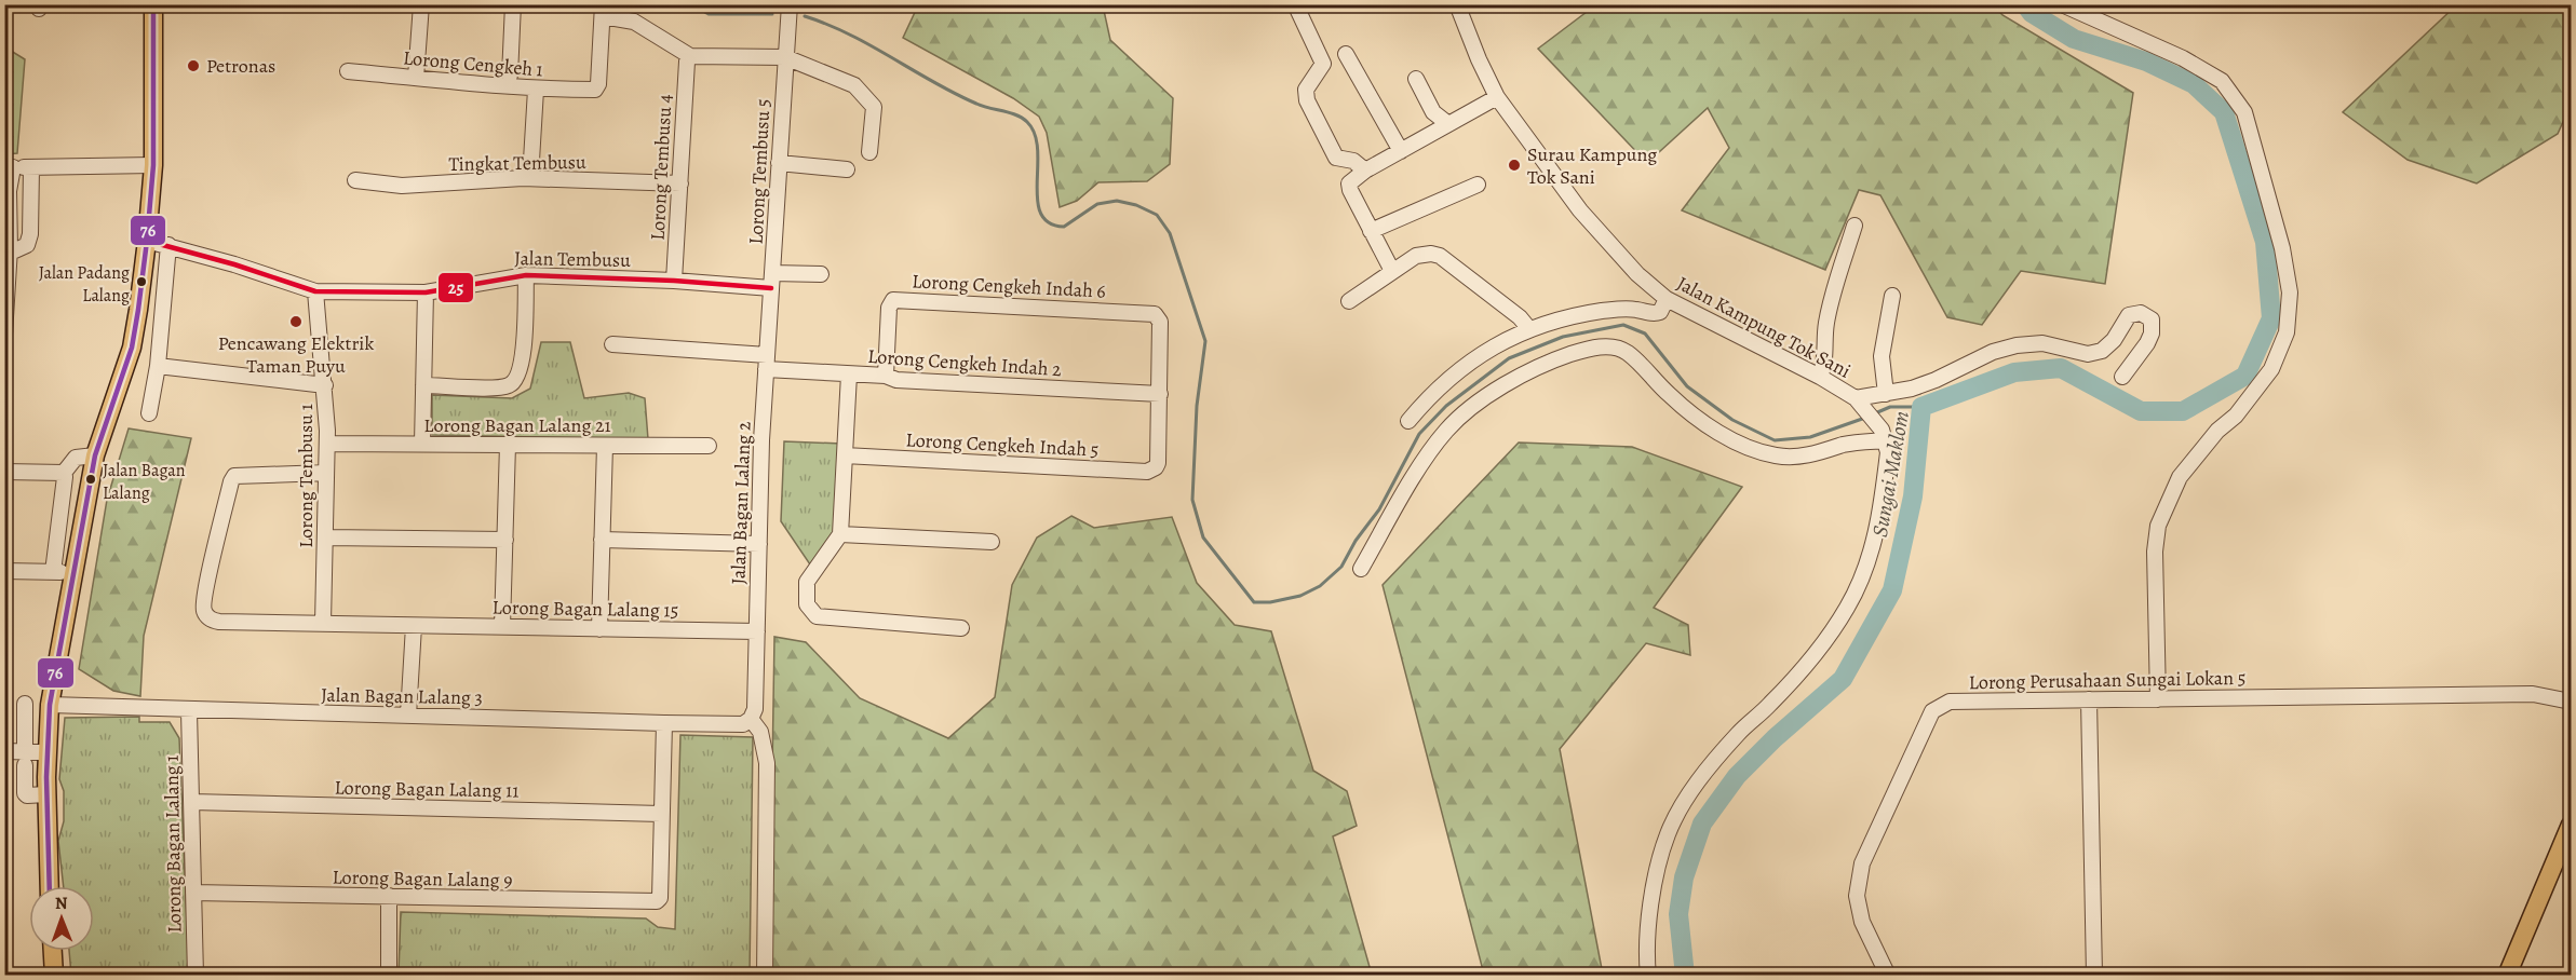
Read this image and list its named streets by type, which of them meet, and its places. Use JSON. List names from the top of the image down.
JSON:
{
  "streets": {
    "street": [
      "Lorong Cengkeh 1",
      "Tingkat Tembusu",
      "Lorong Tembusu 4",
      "Lorong Tembusu 5",
      "Jalan Tembusu",
      "Lorong Cengkeh Indah 6",
      "Jalan Kampung Tok Sani",
      "Lorong Cengkeh Indah 2",
      "Lorong Bagan Lalang 21",
      "Lorong Cengkeh Indah 5",
      "Lorong Tembusu 1",
      "Jalan Bagan Lalang 2",
      "Lorong Bagan Lalang 15",
      "Lorong Perusahaan Sungai Lokan 5",
      "Jalan Bagan Lalang 3",
      "Lorong Bagan Lalang 11",
      "Lorong Bagan Lalang 1",
      "Lorong Bagan Lalang 9"
    ]
  },
  "crossings": [
    ["Tingkat Tembusu", "Lorong Tembusu 4"],
    ["Lorong Tembusu 4", "Jalan Tembusu"],
    ["Lorong Tembusu 5", "Jalan Tembusu"],
    ["Lorong Tembusu 5", "Jalan Bagan Lalang 2"],
    ["Jalan Tembusu", "Lorong Tembusu 1"],
    ["Jalan Tembusu", "Jalan Bagan Lalang 2"],
    ["Lorong Cengkeh Indah 6", "Lorong Cengkeh Indah 2"],
    ["Lorong Cengkeh Indah 6", "Lorong Cengkeh Indah 5"],
    ["Lorong Cengkeh Indah 2", "Lorong Cengkeh Indah 5"],
    ["Lorong Cengkeh Indah 2", "Jalan Bagan Lalang 2"],
    ["Lorong Bagan Lalang 21", "Lorong Tembusu 1"],
    ["Lorong Tembusu 1", "Lorong Bagan Lalang 15"],
    ["Jalan Bagan Lalang 2", "Lorong Bagan Lalang 15"],
    ["Jalan Bagan Lalang 2", "Jalan Bagan Lalang 3"],
    ["Jalan Bagan Lalang 3", "Lorong Bagan Lalang 1"],
    ["Lorong Bagan Lalang 11", "Lorong Bagan Lalang 1"],
    ["Lorong Bagan Lalang 11", "Lorong Bagan Lalang 9"],
    ["Lorong Bagan Lalang 1", "Lorong Bagan Lalang 9"]
  ],
  "water": ["Sungai Maklom"],
  "places": [
    "Petronas",
    "Surau Kampung Tok Sani",
    "Jalan Padang Lalang",
    "Pencawang Elektrik Taman Puyu",
    "Jalan Bagan Lalang"
  ],
  "lines": ["transit line 76", "transit line 25"],
  "north": "top"
}
